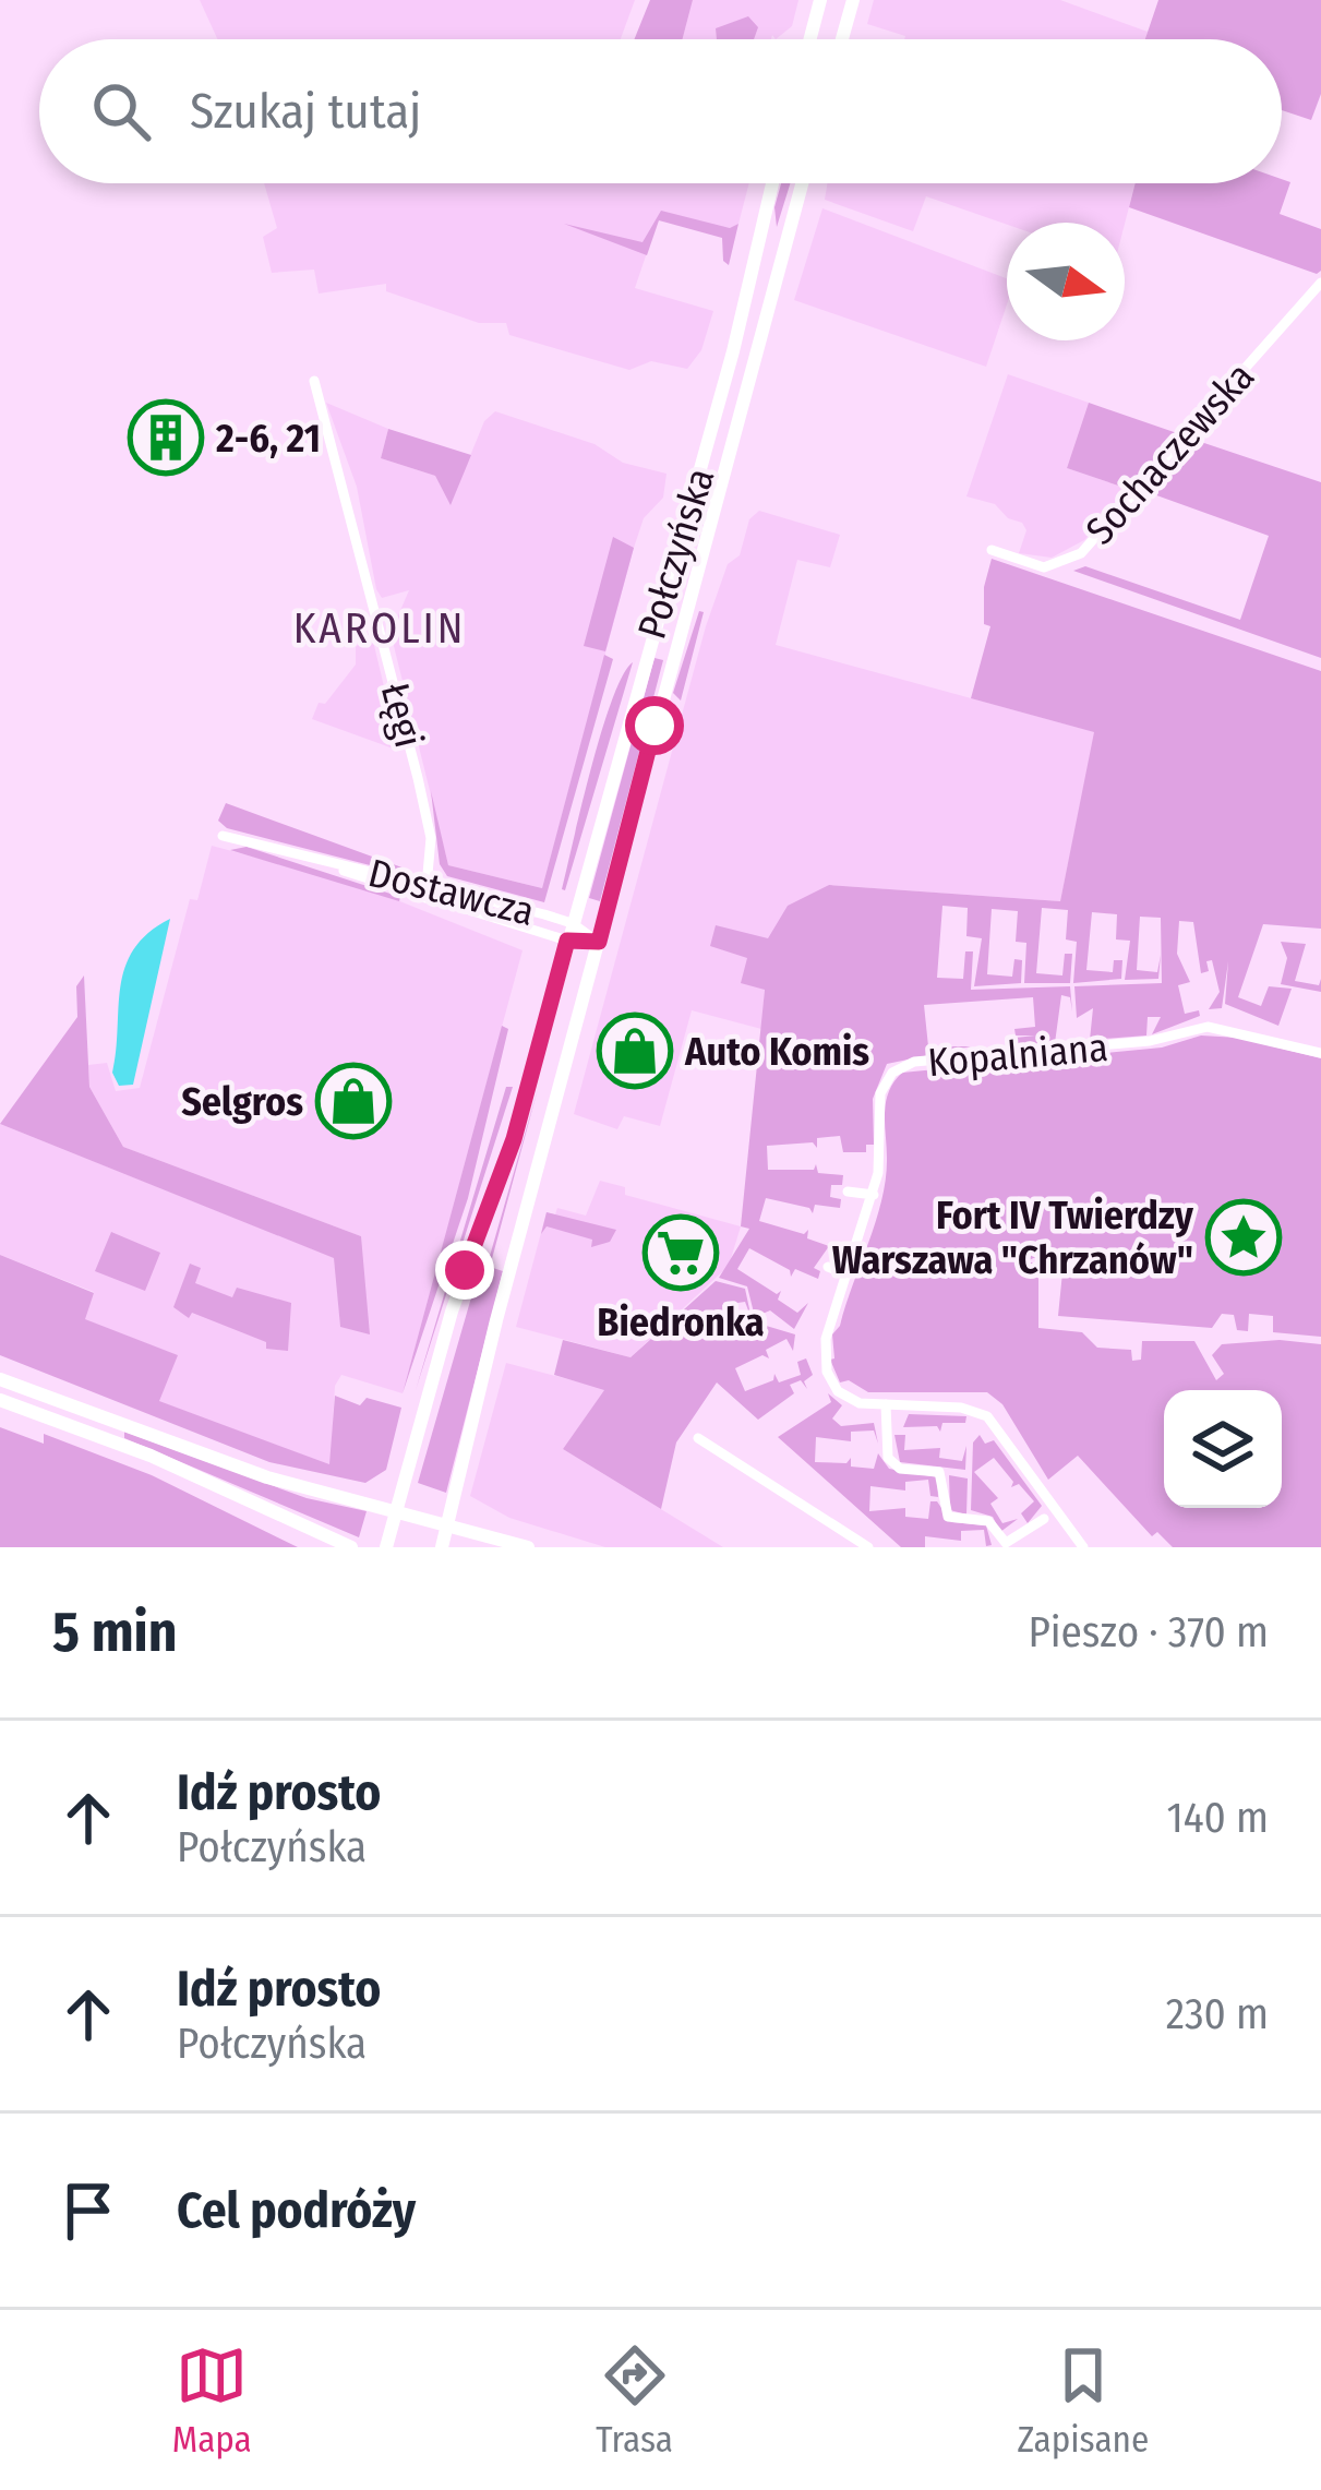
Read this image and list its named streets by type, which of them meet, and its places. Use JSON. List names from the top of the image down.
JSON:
{
  "streets": {
    "main road": ["Połczyńska"],
    "street": [
      "Sochaczewska",
      "Łęgi",
      "Dostawcza",
      "Kopalniana"
    ]
  },
  "crossings": [
    ["Połczyńska", "Dostawcza"],
    ["Łęgi", "Dostawcza"]
  ],
  "districts": ["KAROLIN"],
  "places": {
    "building": ["2-6, 21"],
    "shop": ["Auto Komis", "Selgros"],
    "place": ["Fort IV Twierdzy Warszawa \"Chrzanów\""],
    "supermarket": ["Biedronka"]
  },
  "north": "right",
  "page": {
    "search": "Szukaj tutaj",
    "heading": ["5 min", "Pieszo · 370 m"],
    "list": [
      ["Idź prosto", "Połczyńska", "140 m"],
      ["Idź prosto", "Połczyńska", "230 m"],
      "Cel podróży"
    ],
    "nav": ["Mapa", "Trasa", "Zapisane"]
  }
}
